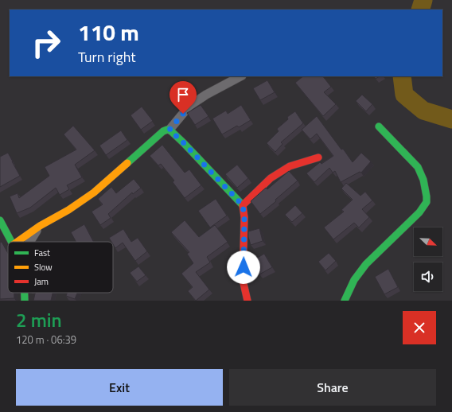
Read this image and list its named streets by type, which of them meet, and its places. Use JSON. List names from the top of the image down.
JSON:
{
  "legend": ["Fast", "Slow", "Jam"],
  "north": "bottom right",
  "page": {
    "turn": ["110 m", "Turn right"],
    "heading": ["2 min", "120 m · 06:39"],
    "buttons": ["Exit", "Share"]
  }
}
